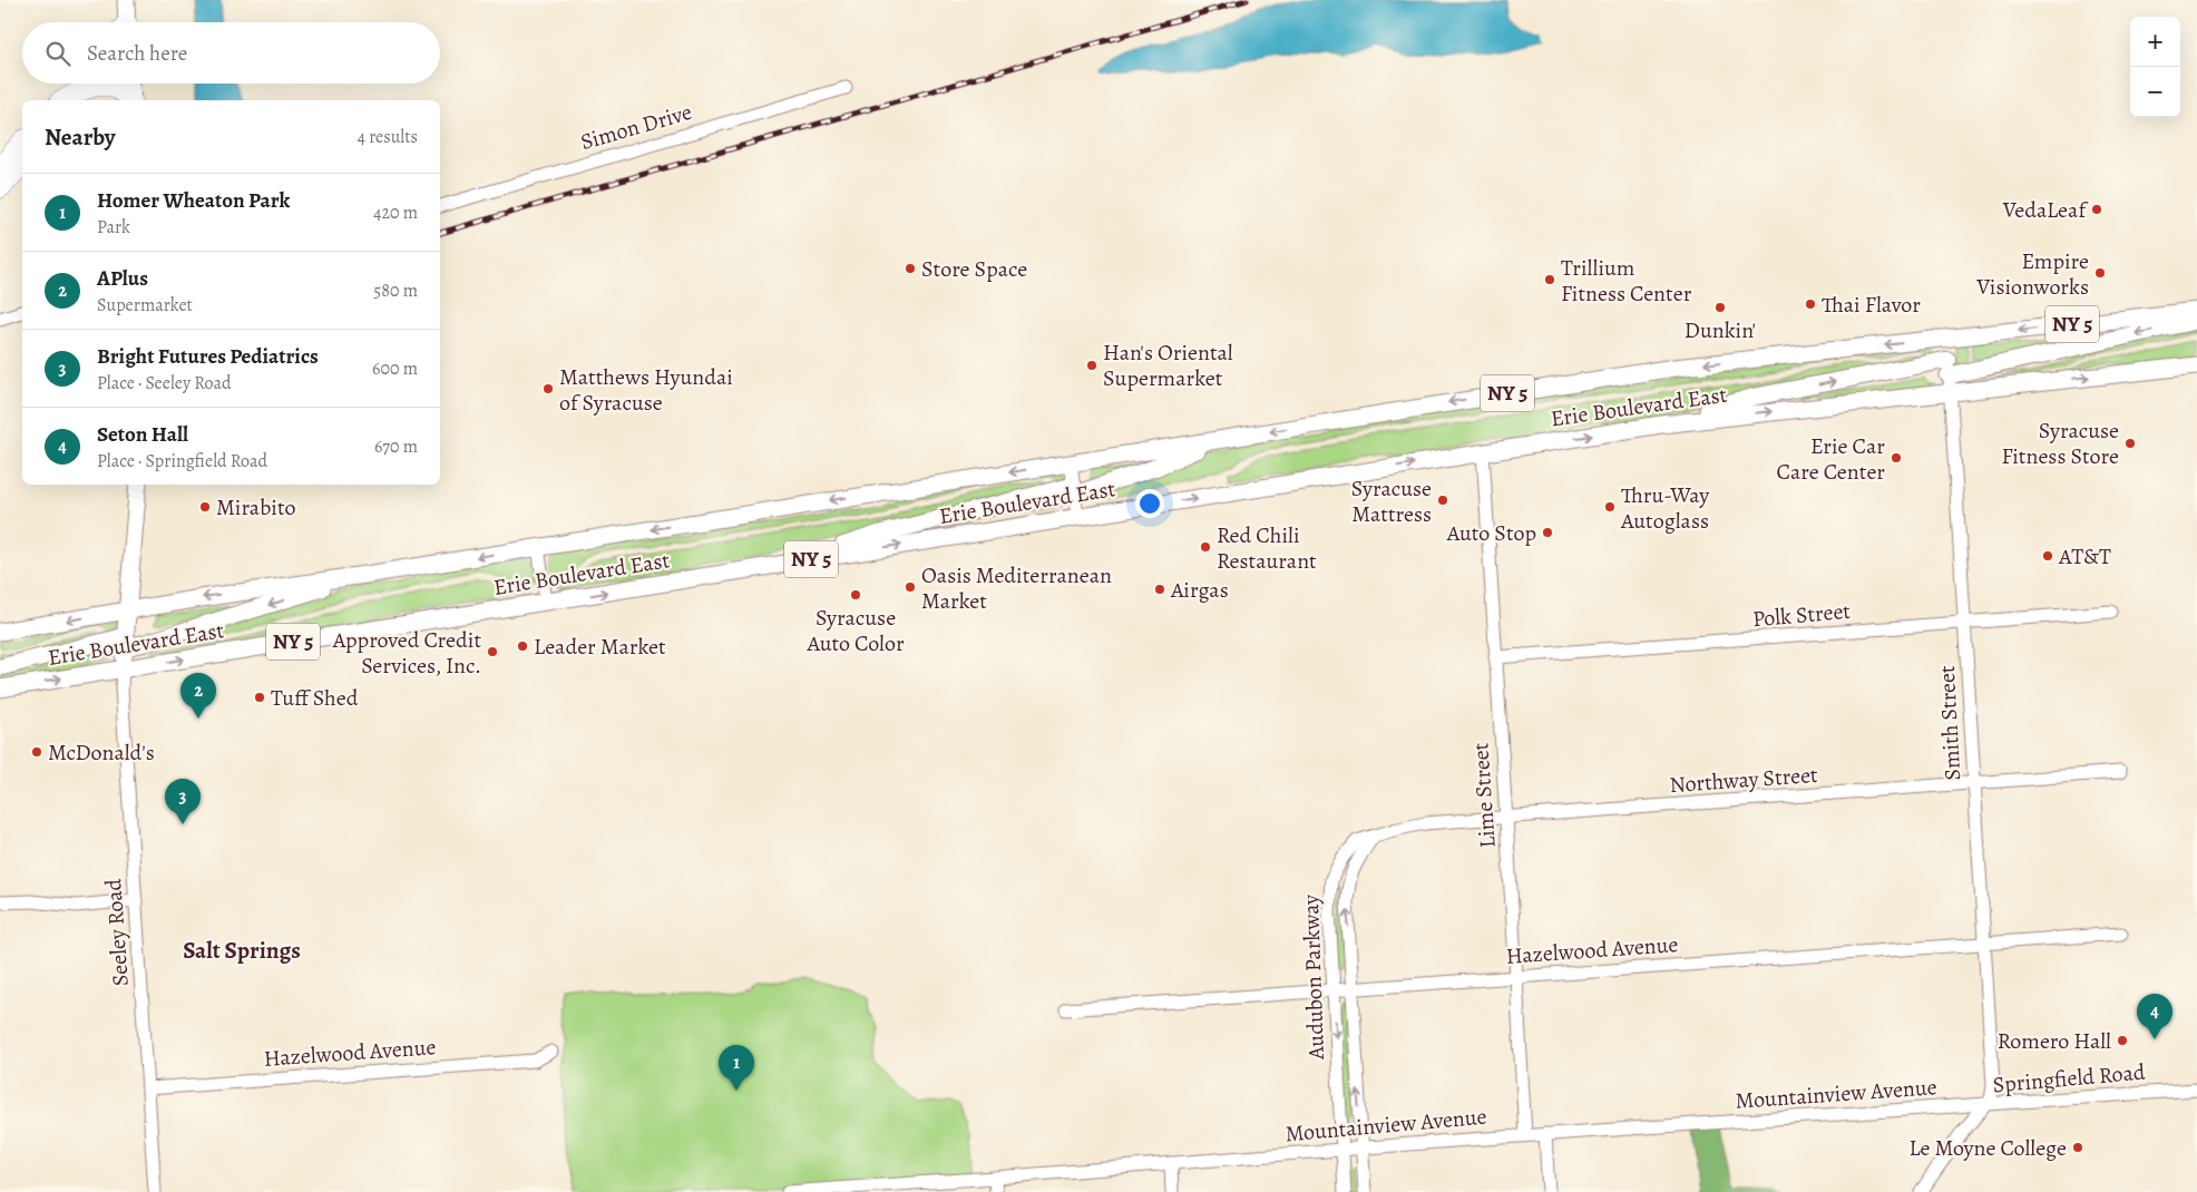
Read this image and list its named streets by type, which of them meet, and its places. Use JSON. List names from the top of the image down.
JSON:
{
  "streets": {
    "main road": ["NY 5", "Erie Boulevard East"],
    "street": [
      "Simon Drive",
      "Polk Street",
      "Smith Street",
      "Northway Street",
      "Lime Street",
      "Seeley Road",
      "Hazelwood Avenue",
      "Audubon Parkway",
      "Springfield Road",
      "Mountainview Avenue"
    ]
  },
  "crossings": [
    ["Erie Boulevard East", "Smith Street"],
    ["Erie Boulevard East", "Lime Street"],
    ["Erie Boulevard East", "Seeley Road"],
    ["Polk Street", "Smith Street"],
    ["Polk Street", "Lime Street"],
    ["Smith Street", "Northway Street"],
    ["Smith Street", "Hazelwood Avenue"],
    ["Smith Street", "Springfield Road"],
    ["Smith Street", "Mountainview Avenue"],
    ["Northway Street", "Lime Street"],
    ["Northway Street", "Audubon Parkway"],
    ["Lime Street", "Hazelwood Avenue"],
    ["Lime Street", "Mountainview Avenue"],
    ["Seeley Road", "Hazelwood Avenue"],
    ["Hazelwood Avenue", "Audubon Parkway"],
    ["Audubon Parkway", "Mountainview Avenue"],
    ["Springfield Road", "Mountainview Avenue"]
  ],
  "districts": ["Salt Springs"],
  "places": [
    "VedaLeaf",
    "Store Space",
    "Empire Visionworks",
    "Trillium Fitness Center",
    "Thai Flavor",
    "Dunkin'",
    "Han's Oriental Supermarket",
    "Matthews Hyundai of Syracuse",
    "Syracuse Fitness Store",
    "Erie Car Care Center",
    "Syracuse Mattress",
    "Mirabito",
    "Thru-Way Autoglass",
    "Auto Stop",
    "Red Chili Restaurant",
    "AT&T",
    "Oasis Mediterranean Market",
    "Airgas",
    "Syracuse Auto Color",
    "Leader Market",
    "Approved Credit Services, Inc.",
    "Tuff Shed",
    "McDonald's",
    "Romero Hall",
    "Le Moyne College"
  ],
  "page": {
    "map_buttons": ["+", "−"],
    "search": "Search here",
    "heading": ["Nearby", "4 results"],
    "list": [
      {
        "mark": "1",
        "name": "Homer Wheaton Park",
        "note": "Park",
        "value": "420 m"
      },
      {
        "mark": "2",
        "name": "APlus",
        "note": "Supermarket",
        "value": "580 m"
      },
      {
        "mark": "3",
        "name": "Bright Futures Pediatrics",
        "note": "Place · Seeley Road",
        "value": "600 m"
      },
      {
        "mark": "4",
        "name": "Seton Hall",
        "note": "Place · Springfield Road",
        "value": "670 m"
      }
    ],
    "pins": [
      "2",
      "3",
      "4",
      "1"
    ]
  }
}
